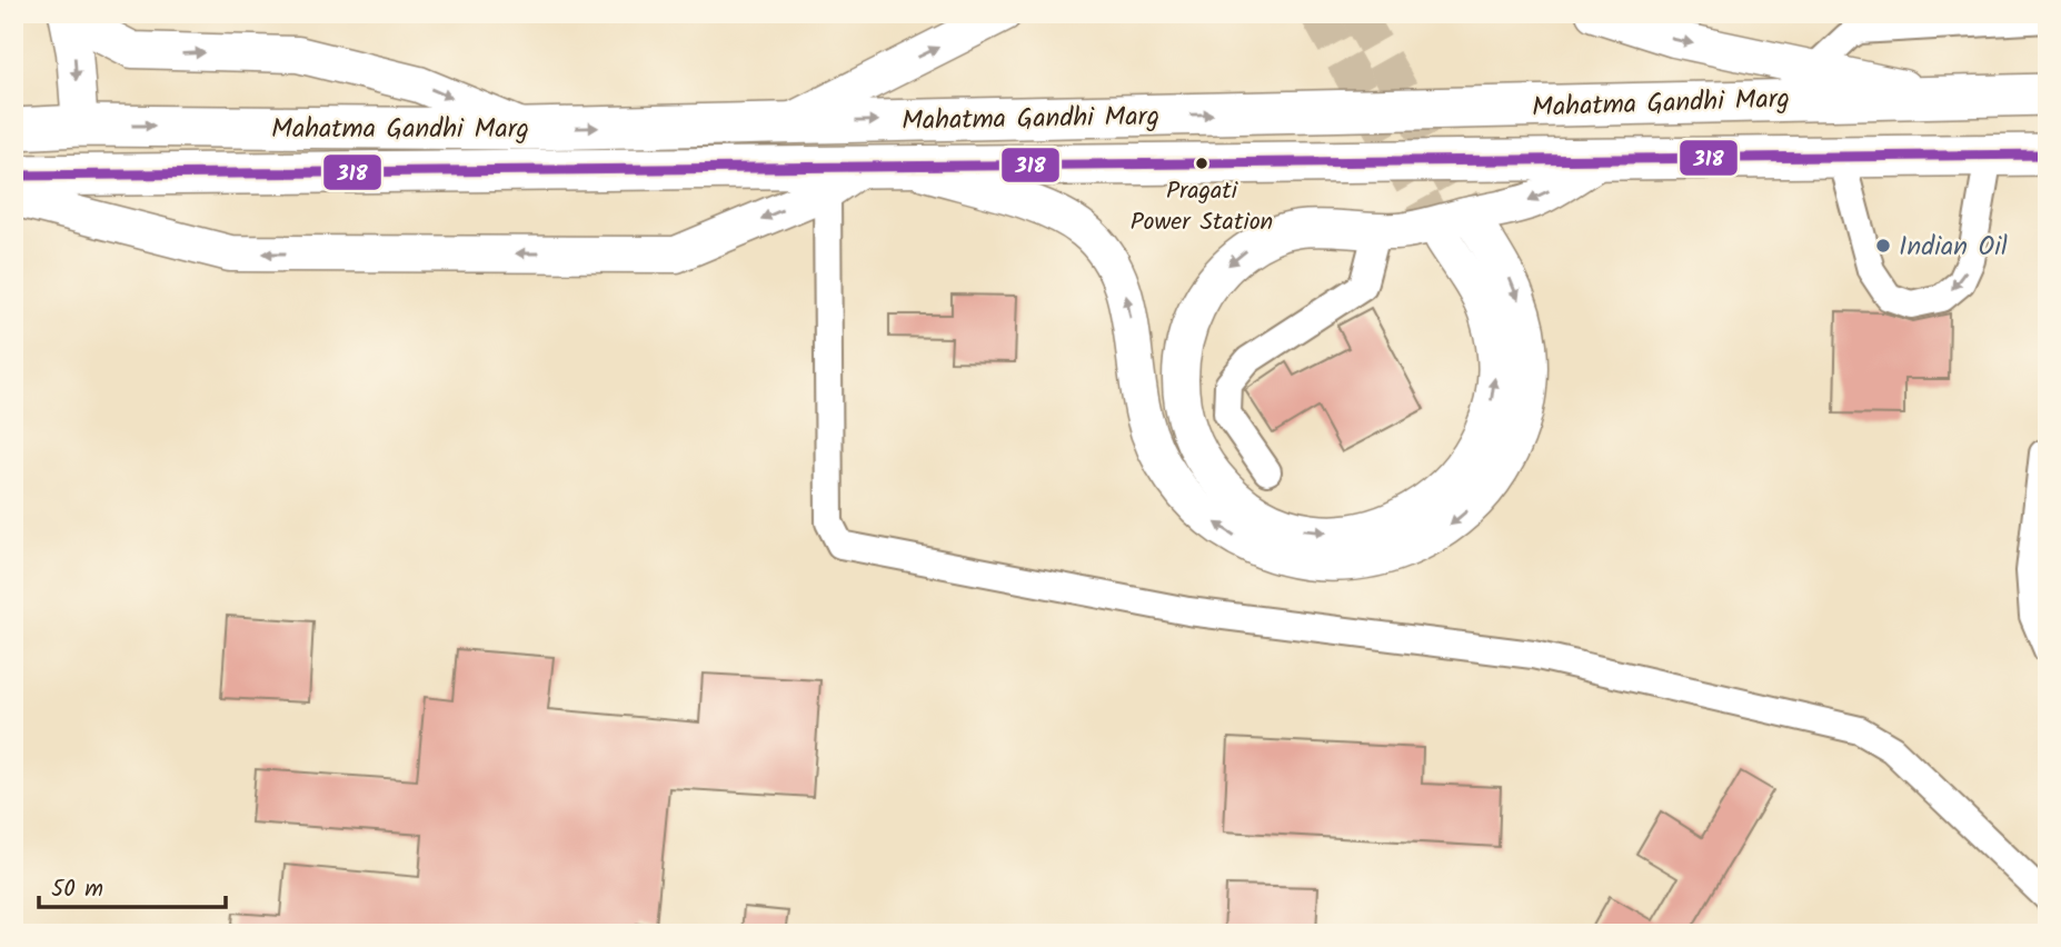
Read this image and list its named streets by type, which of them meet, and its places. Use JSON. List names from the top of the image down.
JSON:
{
  "streets": {
    "highway": ["Mahatma Gandhi Marg"]
  },
  "places": ["Pragati Power Station", "Indian Oil"],
  "lines": ["transit line 318"],
  "scale_bar": "50 m"
}
